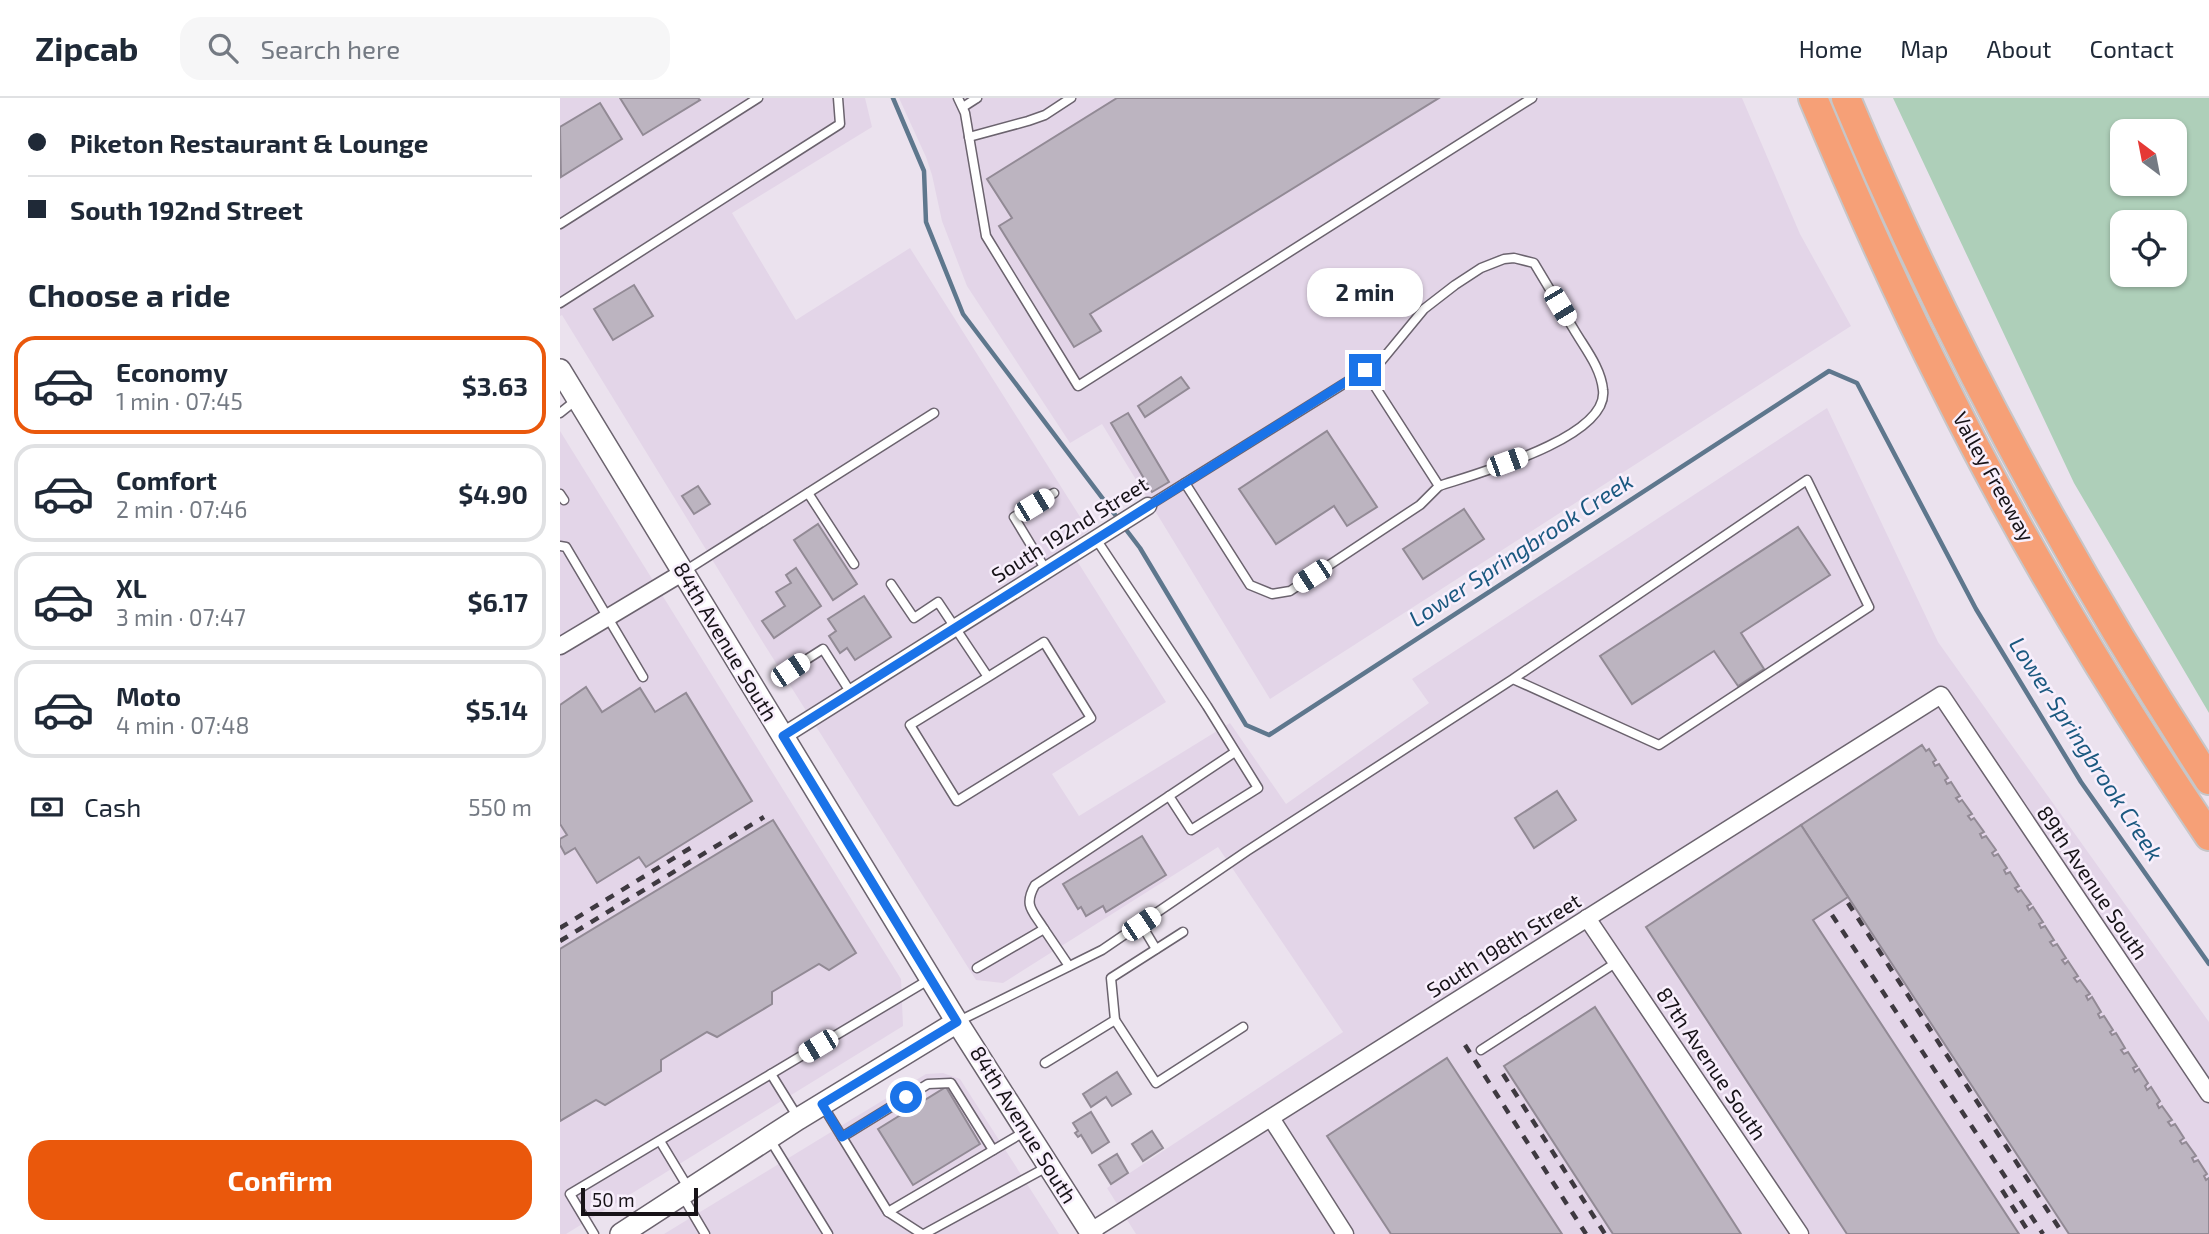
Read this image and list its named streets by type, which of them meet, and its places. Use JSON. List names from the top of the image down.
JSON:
{
  "streets": {
    "highway": ["Valley Freeway"],
    "main road": ["84th Avenue South"],
    "street": [
      "South 192nd Street",
      "89th Avenue South",
      "South 198th Street",
      "87th Avenue South"
    ]
  },
  "crossings": [
    ["South 192nd Street", "84th Avenue South"],
    ["84th Avenue South", "South 198th Street"],
    ["89th Avenue South", "South 198th Street"],
    ["South 198th Street", "87th Avenue South"]
  ],
  "water": ["Lower Springbrook Creek"],
  "scale_bar": "50 m",
  "north": "top left",
  "page": {
    "header": "Zipcab",
    "search": "Search here",
    "nav": [
      "Home",
      "Map",
      "About",
      "Contact"
    ],
    "banner": ["Piketon Restaurant & Lounge", "South 192nd Street"],
    "heading": "Choose a ride",
    "bubble": "2 min",
    "list": [
      {
        "name": "Economy",
        "note": "1 min · 07:45",
        "value": "$3.63"
      },
      {
        "name": "Comfort",
        "note": "2 min · 07:46",
        "value": "$4.90"
      },
      {
        "name": "XL",
        "note": "3 min · 07:47",
        "value": "$6.17"
      },
      {
        "name": "Moto",
        "note": "4 min · 07:48",
        "value": "$5.14"
      }
    ],
    "pay": ["Cash", "550 m"],
    "buttons": "Confirm",
    "scale": "50 m"
  }
}
